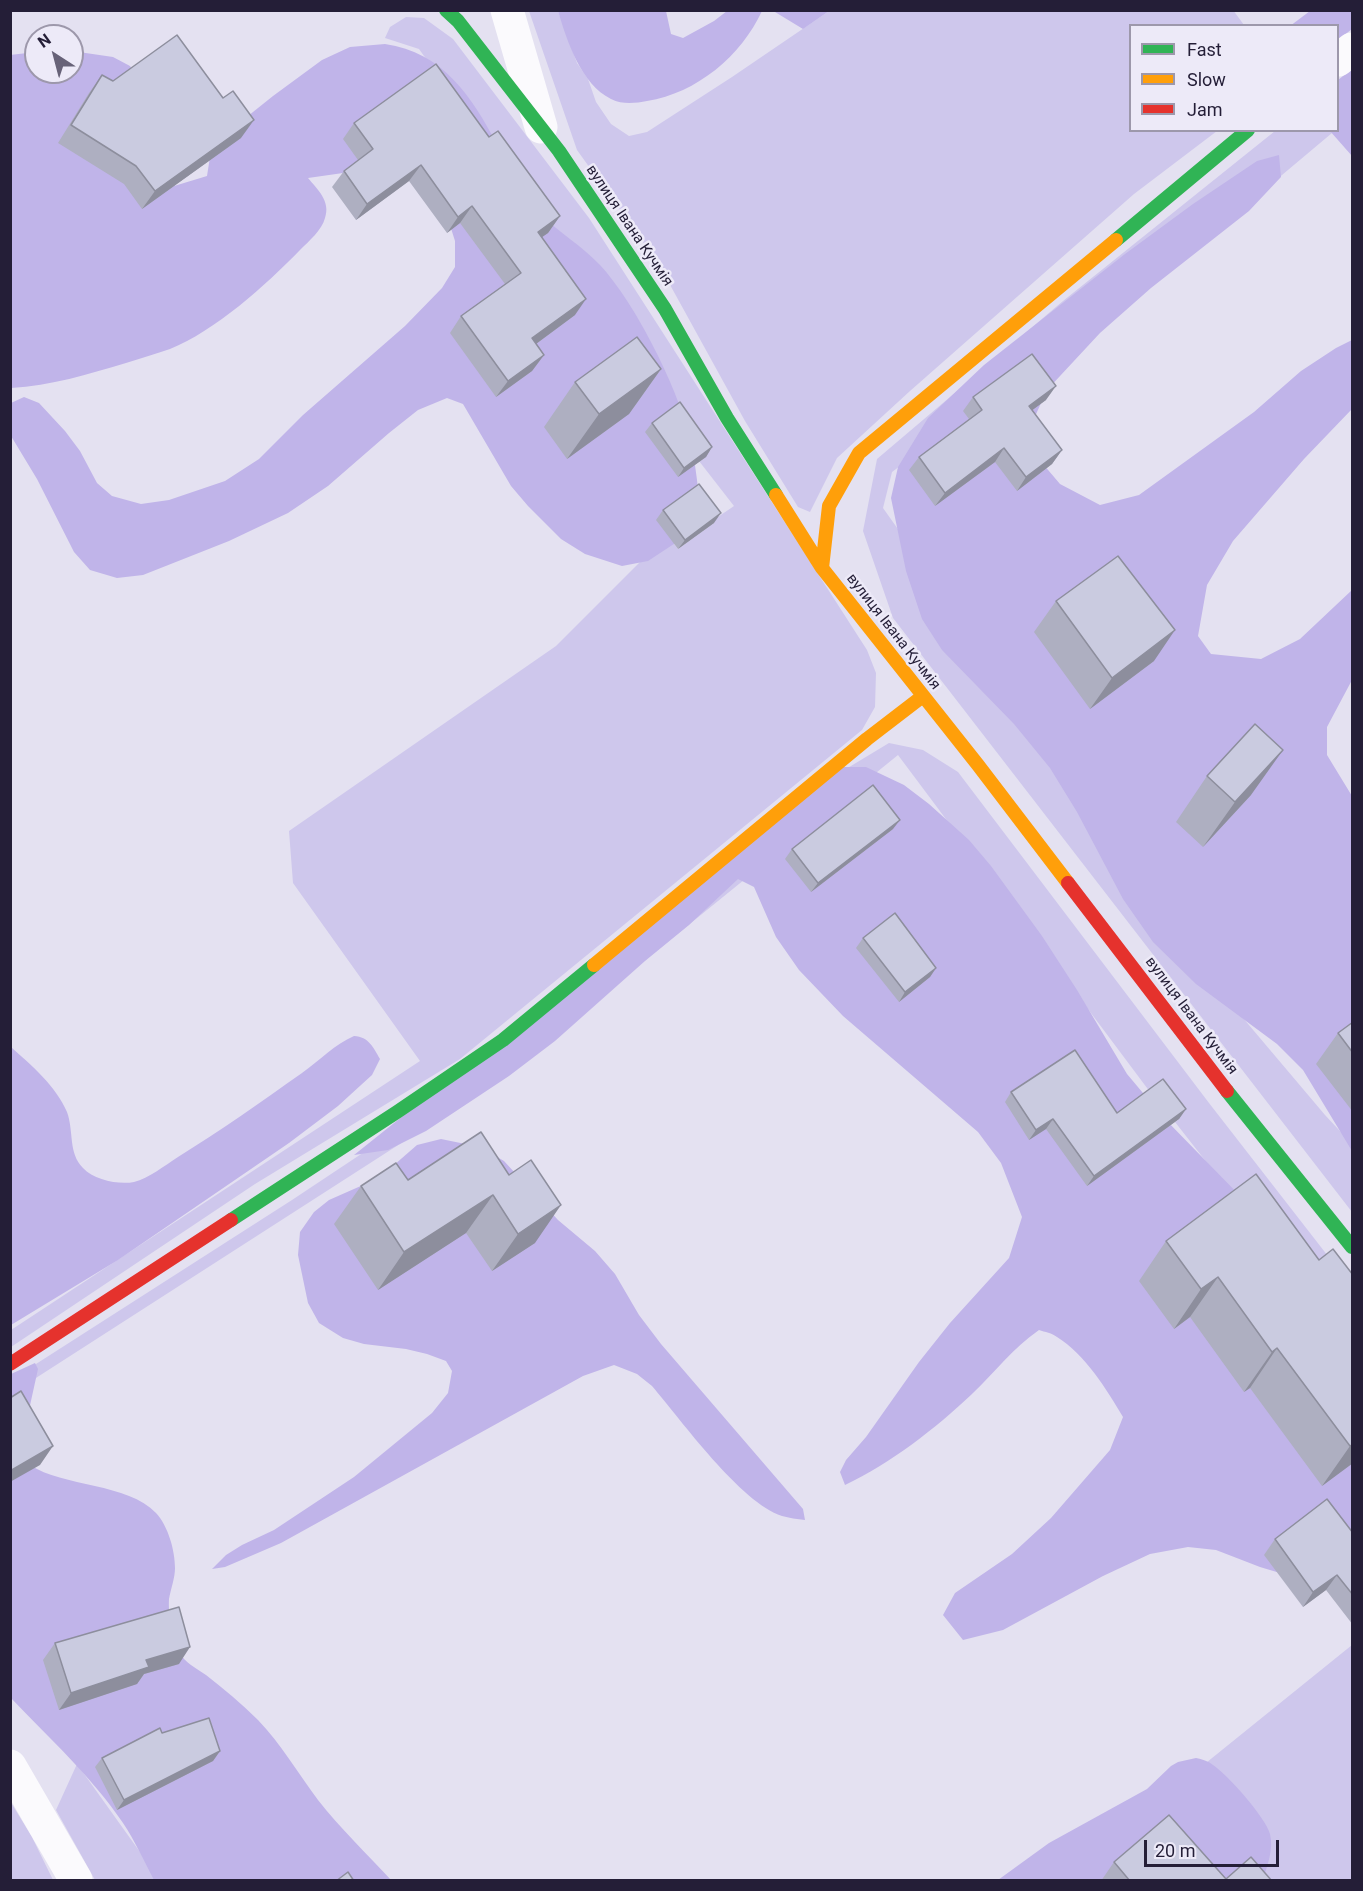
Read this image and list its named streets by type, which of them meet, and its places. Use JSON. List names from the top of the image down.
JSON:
{
  "streets": {
    "street": ["вулиця Івана Кучмія"]
  },
  "legend": ["Fast", "Slow", "Jam"],
  "scale_bar": "20 m",
  "north": "top left"
}
